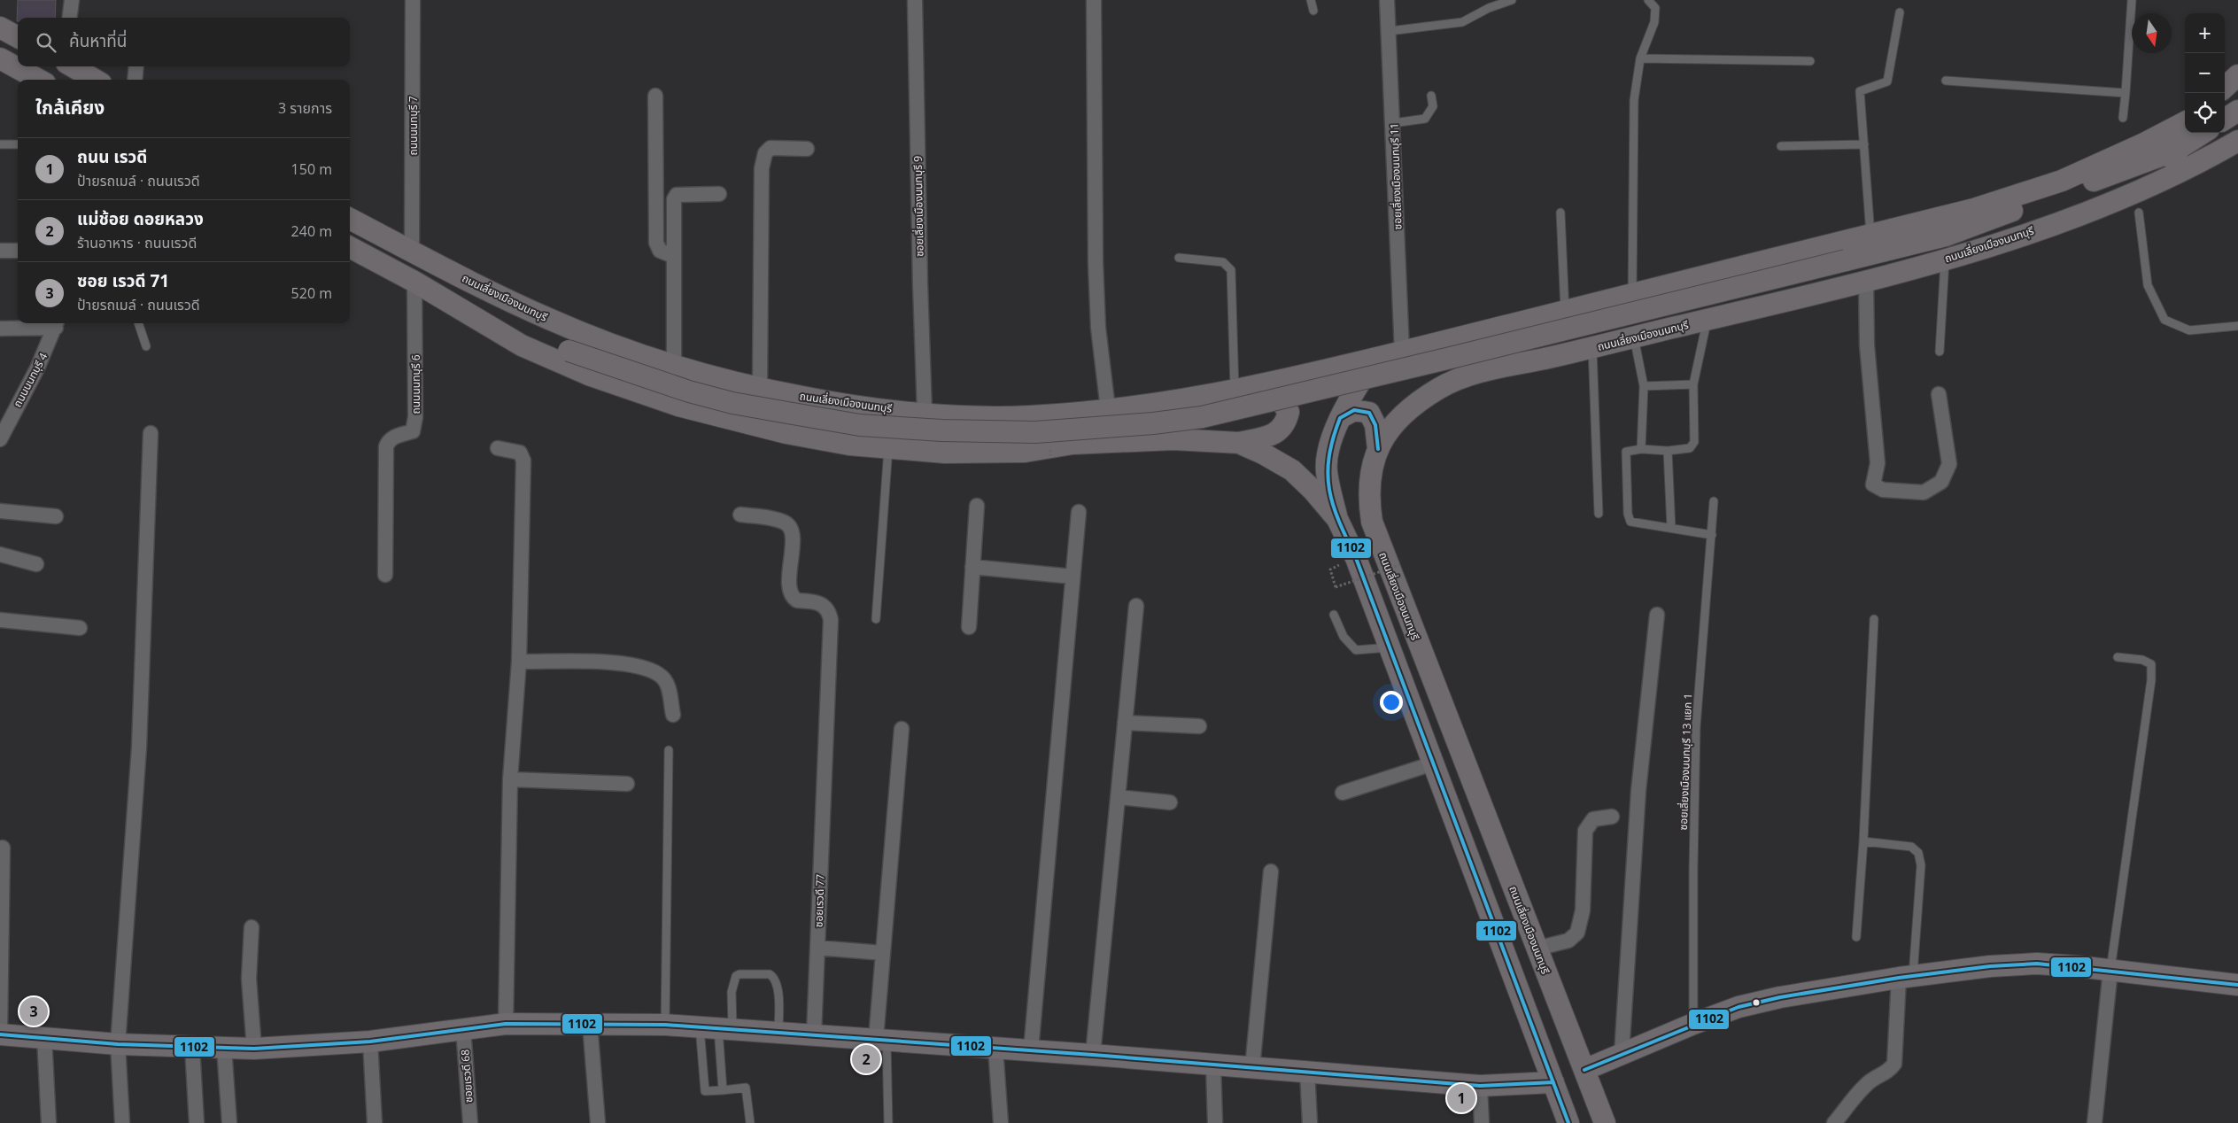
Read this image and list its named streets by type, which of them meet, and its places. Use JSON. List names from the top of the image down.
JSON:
{
  "streets": {
    "main road": ["ถนนเลี่ยงเมืองนนทบุรี"],
    "street": [
      "ถนนนนทบุรี 7",
      "ซอยเลี่ยงเมืองนนทบุรี 11",
      "ซอยเลี่ยงเมืองนนทบุรี 9",
      "ถนนนนทบุรี 4",
      "ถนนนนทบุรี 6",
      "ซอยเรวดี 77",
      "ซอยเรวดี 68"
    ],
    "lane": ["ซอยเลี่ยงเมืองนนทบุรี 13 แยก 1"]
  },
  "crossings": [
    ["ถนนนนทบุรี 7", "ถนนเลี่ยงเมืองนนทบุรี"],
    ["ซอยเลี่ยงเมืองนนทบุรี 11", "ถนนเลี่ยงเมืองนนทบุรี"],
    ["ซอยเลี่ยงเมืองนนทบุรี 9", "ถนนเลี่ยงเมืองนนทบุรี"]
  ],
  "lines": ["transit line 1102"],
  "north": "bottom",
  "page": {
    "map_buttons": ["+", "−"],
    "search": "ค้นหาที่นี่",
    "heading": ["ใกล้เคียง", "3 รายการ"],
    "list": [
      {
        "mark": "1",
        "name": "ถนน เรวดี",
        "note": "ป้ายรถเมล์ · ถนนเรวดี",
        "value": "150 m"
      },
      {
        "mark": "2",
        "name": "แม่ช้อย ดอยหลวง",
        "note": "ร้านอาหาร · ถนนเรวดี",
        "value": "240 m"
      },
      {
        "mark": "3",
        "name": "ซอย เรวดี 71",
        "note": "ป้ายรถเมล์ · ถนนเรวดี",
        "value": "520 m"
      }
    ],
    "pins": ["3", "2", "1"]
  }
}
